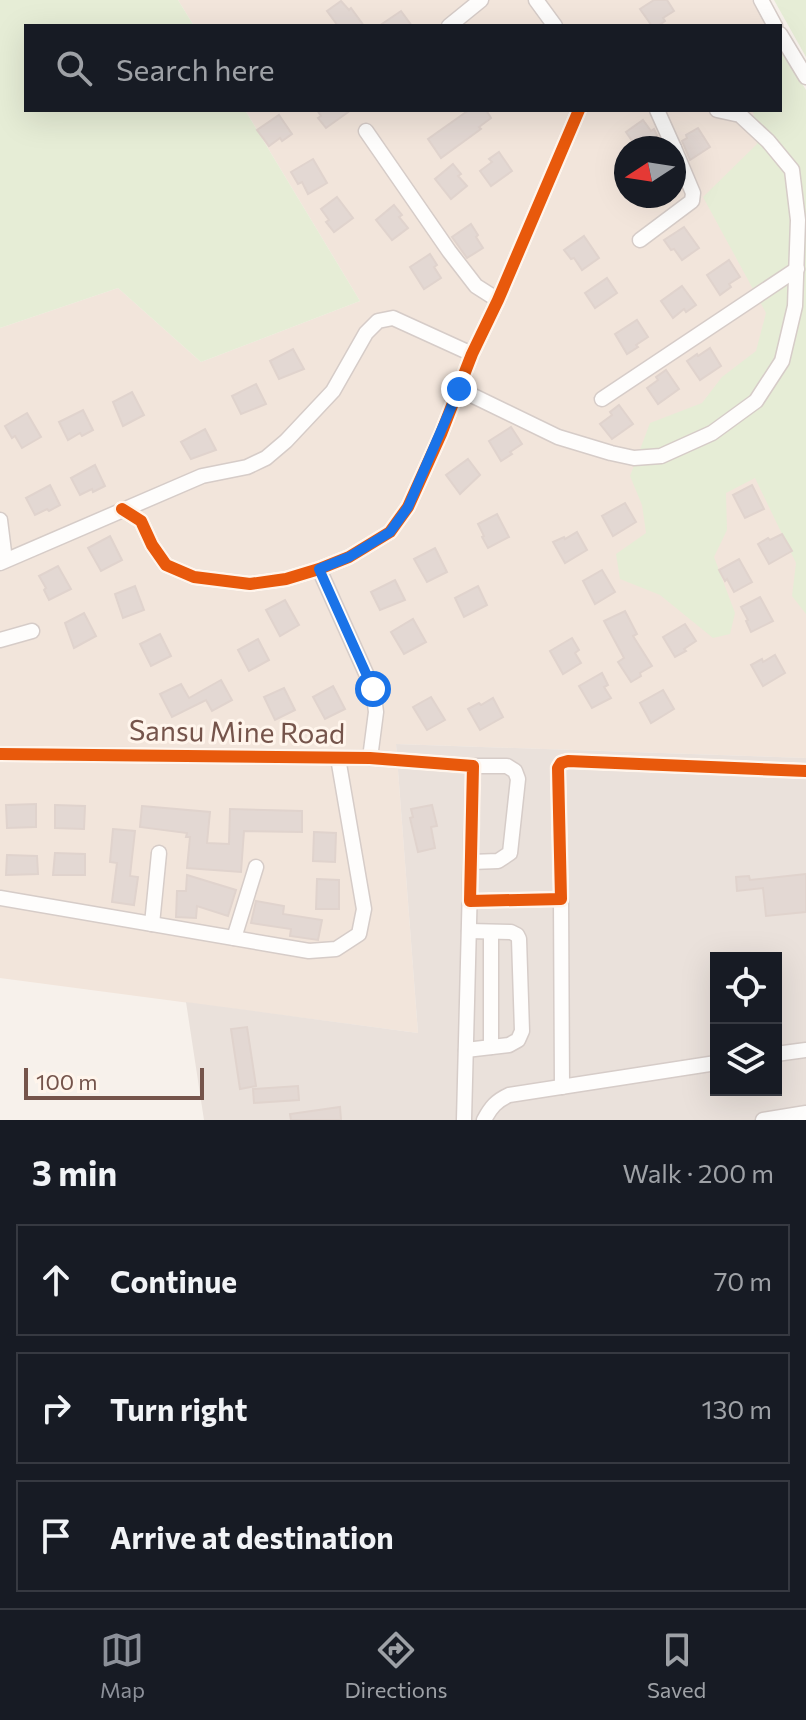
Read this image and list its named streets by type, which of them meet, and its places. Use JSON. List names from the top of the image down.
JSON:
{
  "streets": {
    "street": ["Sansu Mine Road"]
  },
  "scale_bar": "100 m",
  "north": "left",
  "page": {
    "search": "Search here",
    "scale": "100 m",
    "heading": ["3 min", "Walk · 200 m"],
    "list": [
      ["Continue", "70 m"],
      ["Turn right", "130 m"],
      "Arrive at destination"
    ],
    "nav": ["Map", "Directions", "Saved"]
  }
}
